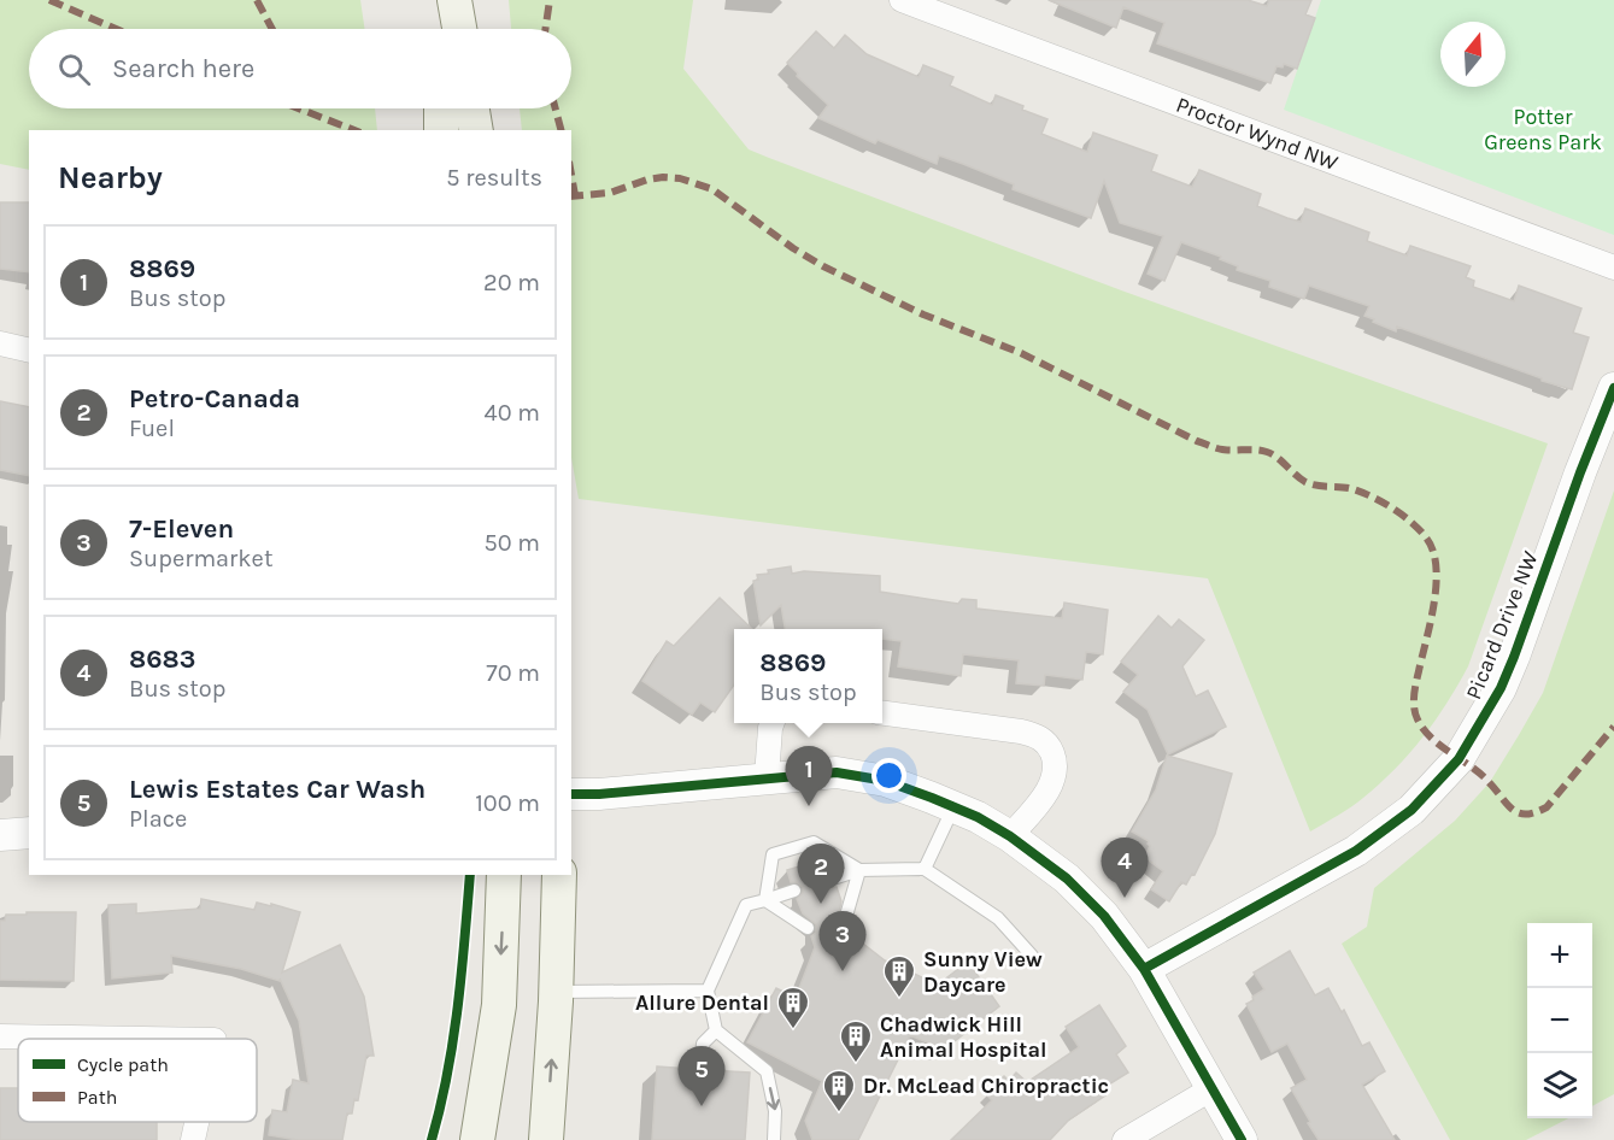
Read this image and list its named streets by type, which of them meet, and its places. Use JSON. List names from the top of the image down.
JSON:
{
  "streets": {
    "street": ["Proctor Wynd NW", "Picard Drive NW"]
  },
  "parks": ["Potter Greens Park"],
  "places": {
    "building": [
      "Sunny View Daycare",
      "Allure Dental",
      "Chadwick Hill Animal Hospital",
      "Dr. McLead Chiropractic"
    ]
  },
  "legend": ["Cycle path", "Path"],
  "north": "top",
  "page": {
    "search": "Search here",
    "heading": ["Nearby", "5 results"],
    "list": [
      {
        "mark": "1",
        "name": "8869",
        "note": "Bus stop",
        "value": "20 m"
      },
      {
        "mark": "2",
        "name": "Petro-Canada",
        "note": "Fuel",
        "value": "40 m"
      },
      {
        "mark": "3",
        "name": "7-Eleven",
        "note": "Supermarket",
        "value": "50 m"
      },
      {
        "mark": "4",
        "name": "8683",
        "note": "Bus stop",
        "value": "70 m"
      },
      {
        "mark": "5",
        "name": "Lewis Estates Car Wash",
        "note": "Place",
        "value": "100 m"
      }
    ],
    "popup": ["8869", "Bus stop"],
    "pins": [
      "1",
      "4",
      "2",
      "3",
      "5"
    ],
    "map_buttons": ["+", "−"]
  }
}
